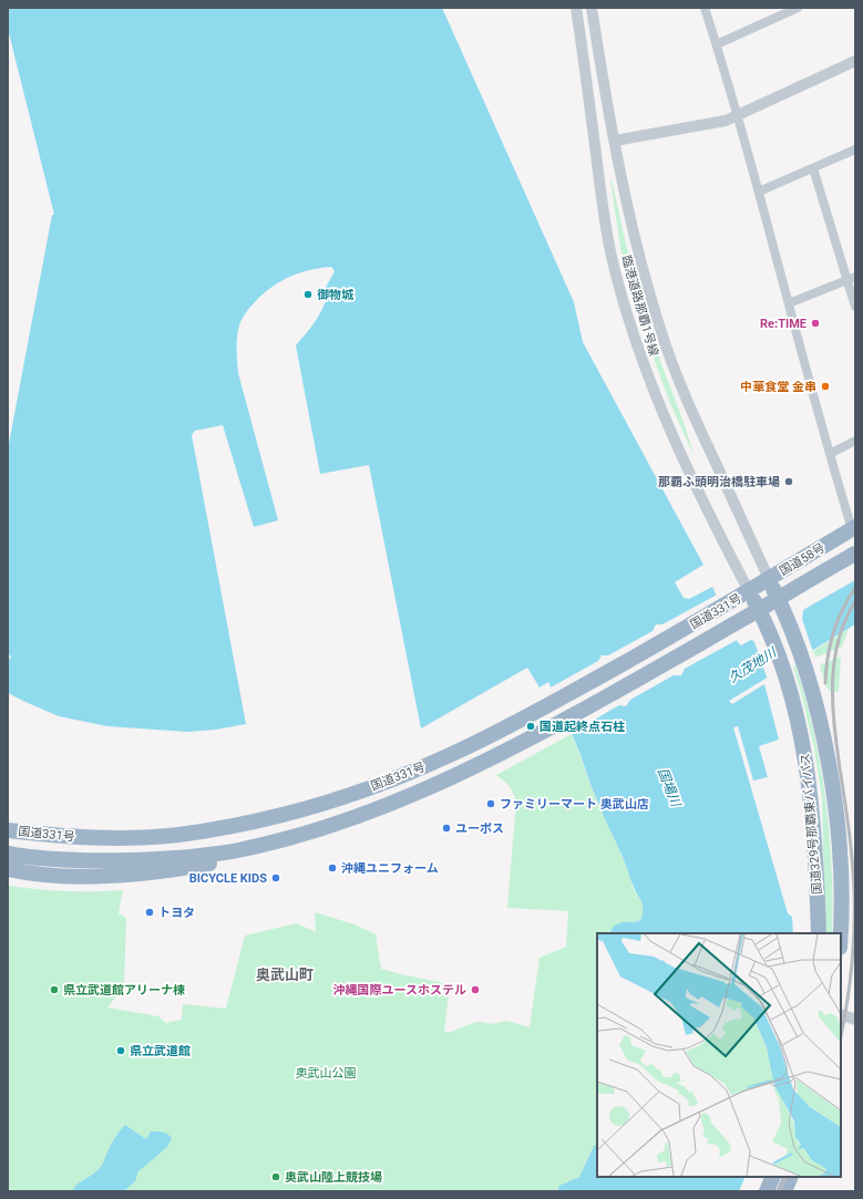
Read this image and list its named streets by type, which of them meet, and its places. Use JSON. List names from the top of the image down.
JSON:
{
  "streets": {
    "highway": ["国道58号", "国道331号", "国道329号那覇東バイパス"],
    "street": ["臨港道路那覇1号線"]
  },
  "crossings": [
    ["臨港道路那覇1号線", "国道58号"],
    ["臨港道路那覇1号線", "国道331号"],
    ["臨港道路那覇1号線", "国道329号那覇東バイパス"],
    ["国道58号", "国道331号"],
    ["国道58号", "国道329号那覇東バイパス"],
    ["国道331号", "国道329号那覇東バイパス"]
  ],
  "districts": ["奥武山町"],
  "water": ["久茂地川", "国場川"],
  "parks": ["奥武山公園"],
  "places": [
    "御物城",
    "Re:TIME",
    "中華食堂 金串",
    "那覇ふ頭明治橋駐車場",
    "国道起終点石柱",
    "ファミリーマート 奥武山店",
    "ユーポス",
    "沖縄ユニフォーム",
    "BICYCLE KIDS",
    "トヨタ",
    "県立武道館アリーナ棟",
    "沖縄国際ユースホステル",
    "県立武道館",
    "奥武山陸上競技場"
  ]
}
